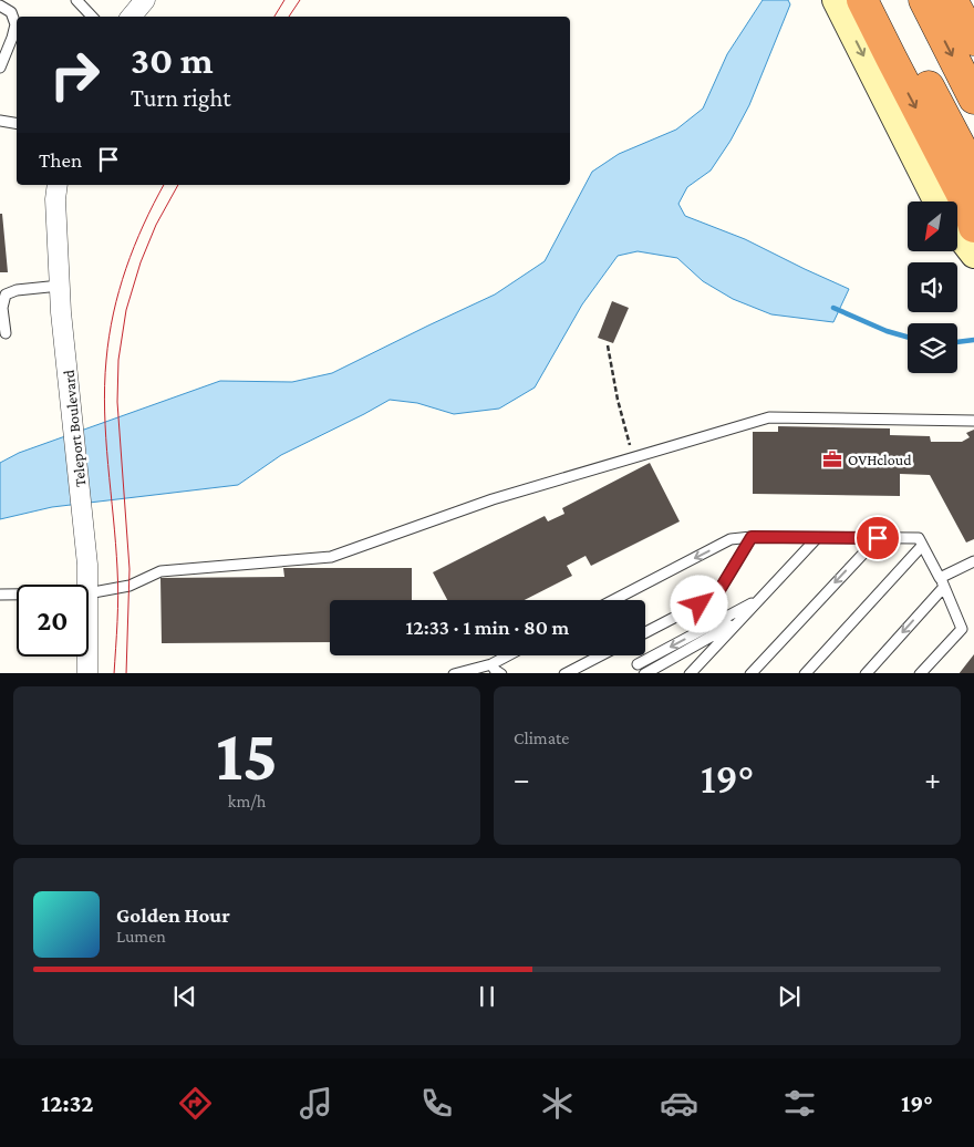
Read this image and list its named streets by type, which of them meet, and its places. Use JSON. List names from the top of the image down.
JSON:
{
  "streets": {
    "street": ["Teleport Boulevard"]
  },
  "places": {
    "office": ["OVHcloud"]
  },
  "north": "bottom left",
  "page": {
    "turn": ["30 m", "Turn right"],
    "then": "Then",
    "limit": "20",
    "trip": "12:33 · 1 min · 80 m",
    "tile": [
      ["15", "km/h"],
      "Climate"
    ],
    "heat": ["−", "19°", "+"],
    "song": ["Golden Hour", "Lumen"],
    "tabs": ["12:32", "19°"]
  }
}
